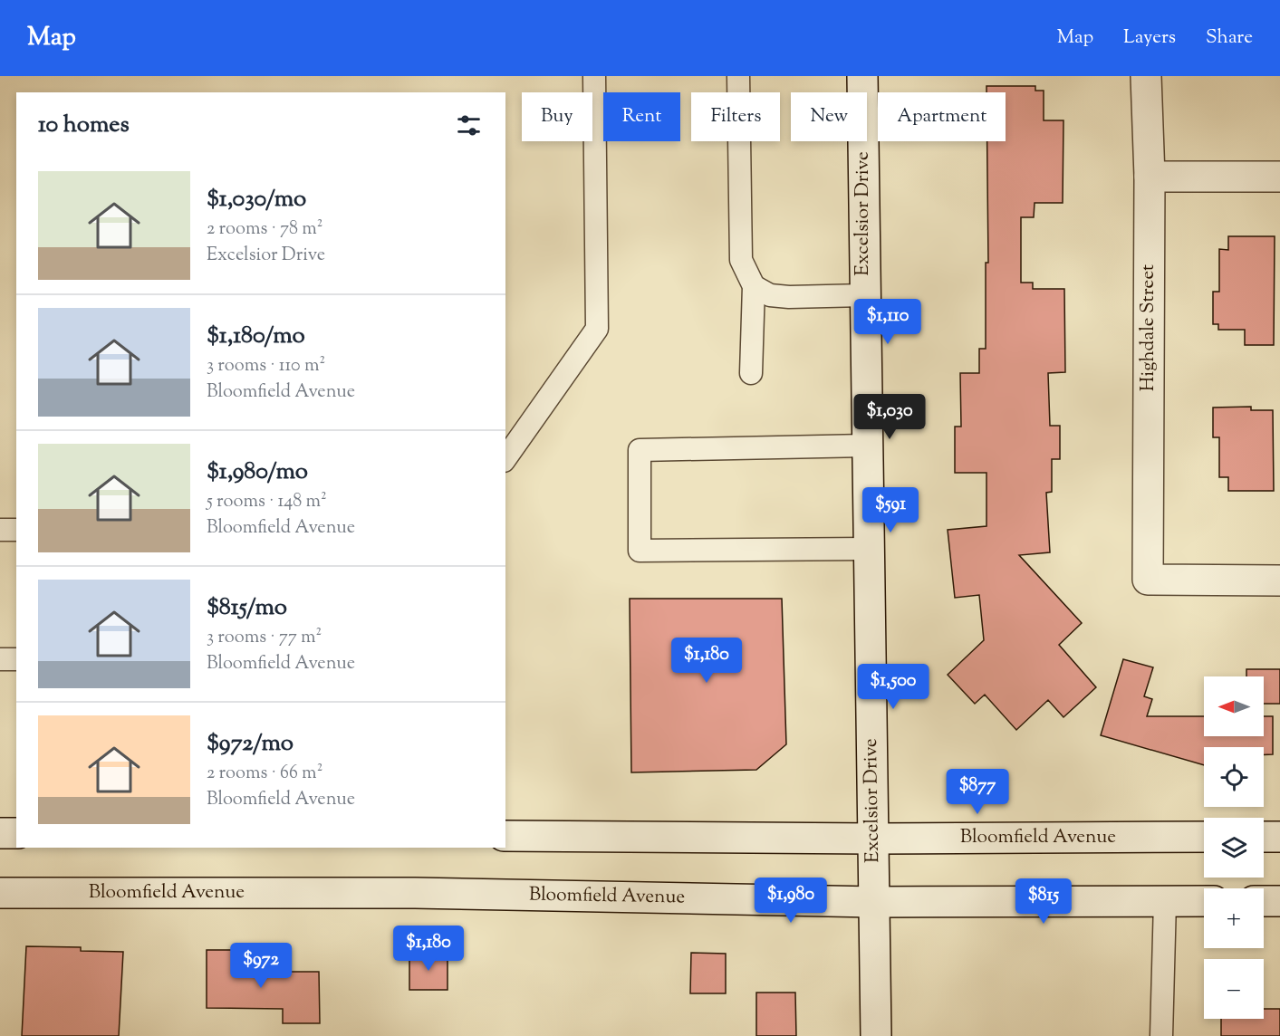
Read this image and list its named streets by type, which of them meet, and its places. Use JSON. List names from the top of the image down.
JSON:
{
  "streets": {
    "main road": ["Excelsior Drive", "Highdale Street", "Bloomfield Avenue"]
  },
  "crossings": [
    ["Excelsior Drive", "Bloomfield Avenue"]
  ],
  "north": "left",
  "page": {
    "header": "Map",
    "nav": ["Map", "Layers", "Share"],
    "chip": [
      "Buy",
      "Rent",
      "Filters",
      "New",
      "Apartment"
    ],
    "heading": "10 homes",
    "list": [
      {
        "name": "$1,030/mo",
        "note": "2 rooms · 78 m² · Excelsior Drive"
      },
      {
        "name": "$1,180/mo",
        "note": "3 rooms · 110 m² · Bloomfield Avenue"
      },
      {
        "name": "$1,980/mo",
        "note": "5 rooms · 148 m² · Bloomfield Avenue"
      },
      {
        "name": "$815/mo",
        "note": "3 rooms · 77 m² · Bloomfield Avenue"
      },
      {
        "name": "$972/mo",
        "note": "2 rooms · 66 m² · Bloomfield Avenue"
      }
    ],
    "price": [
      "$1,110",
      "$1,030",
      "$591",
      "$1,180",
      "$1,500",
      "$877",
      "$1,980",
      "$815",
      "$1,180",
      "$972"
    ],
    "map_buttons": ["+", "−"]
  }
}
